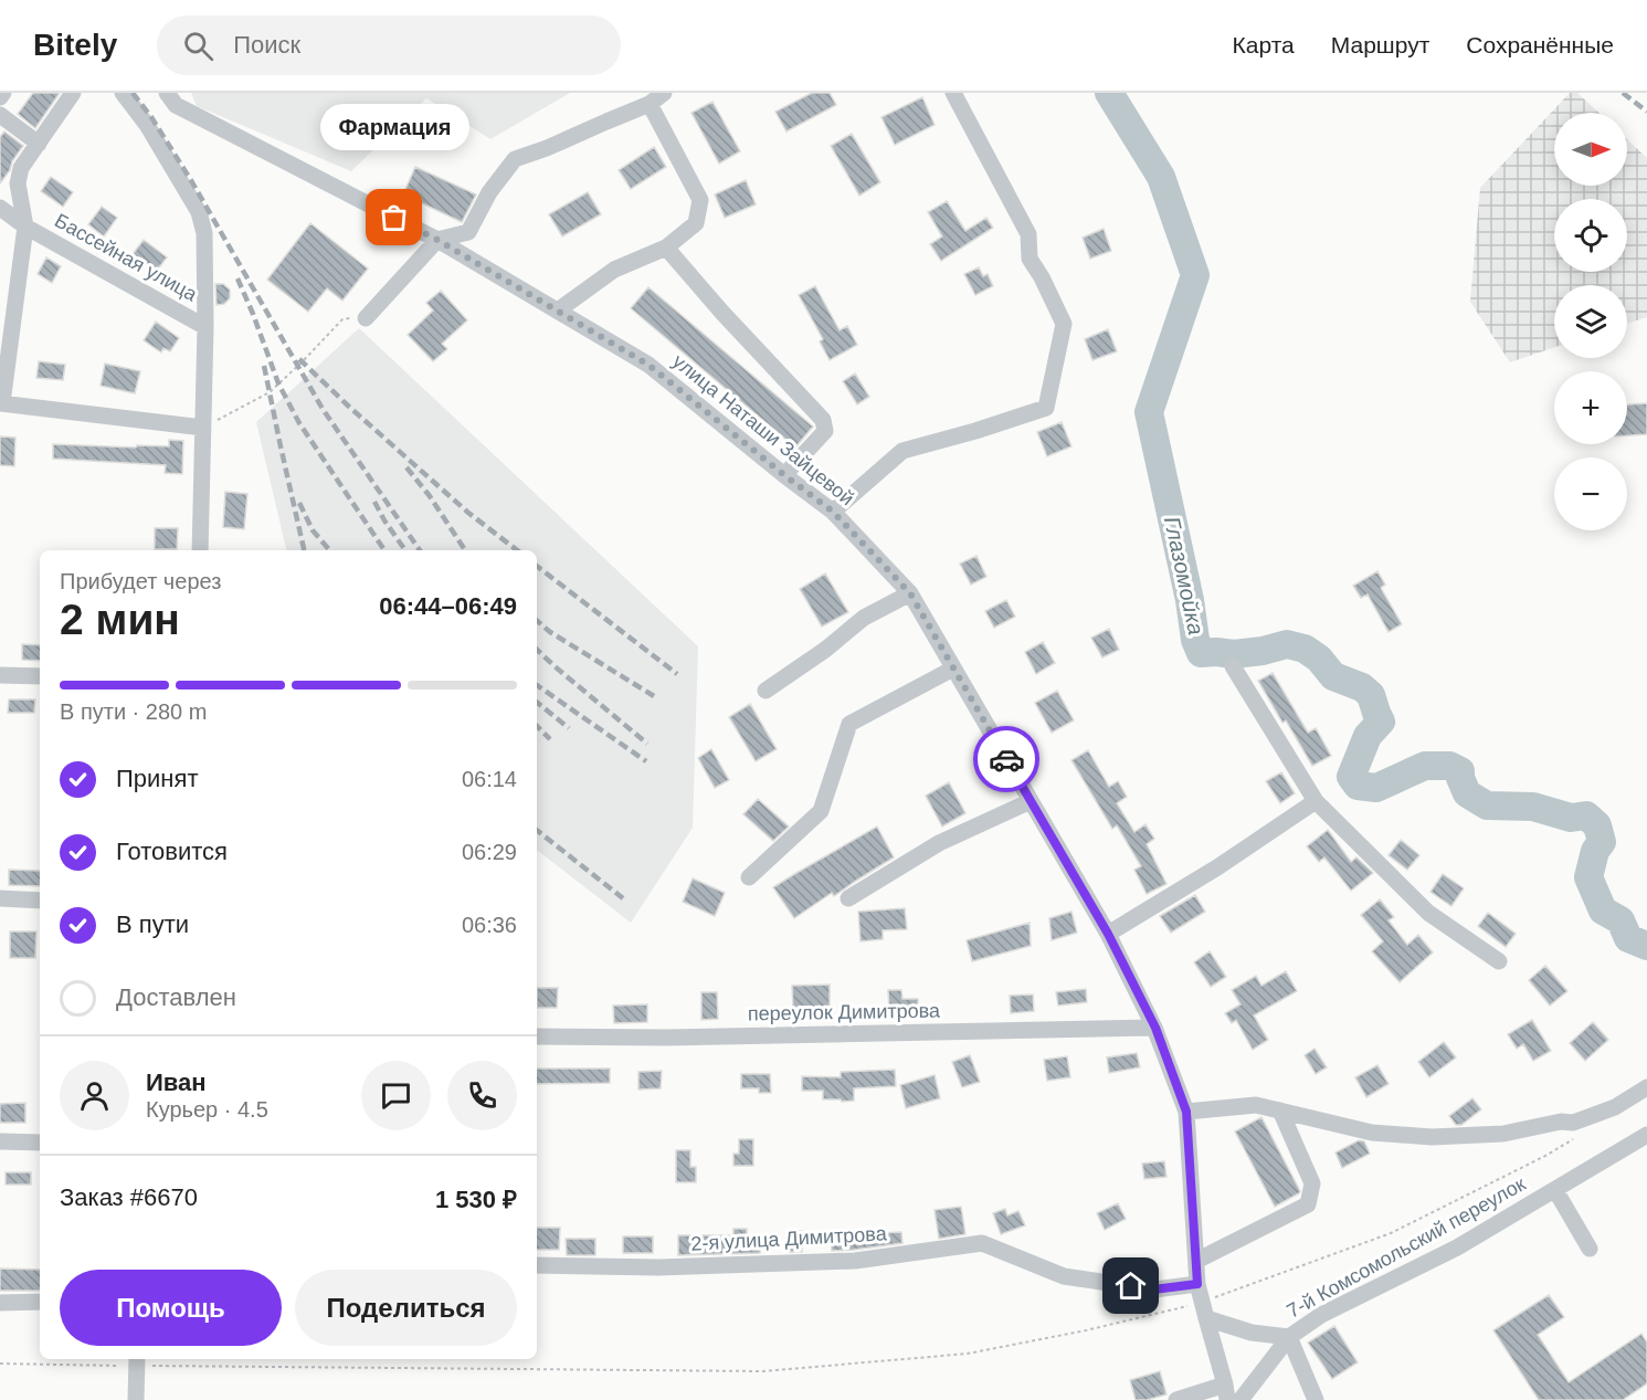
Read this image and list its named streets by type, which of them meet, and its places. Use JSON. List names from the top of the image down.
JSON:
{
  "streets": {
    "street": [
      "Бассейная улица",
      "улица Наташи Зайцевой",
      "переулок Димитрова",
      "2-я улица Димитрова",
      "7-й Комсомольский переулок"
    ]
  },
  "crossings": [
    ["улица Наташи Зайцевой", "переулок Димитрова"],
    ["улица Наташи Зайцевой", "2-я улица Димитрова"]
  ],
  "water": ["Глазомойка"],
  "places": ["Фармация"],
  "north": "right",
  "page": {
    "header": "Bitely",
    "search": "Поиск",
    "nav": ["Карта", "Маршрут", "Сохранённые"],
    "bubble": "Фармация",
    "map_buttons": ["+", "−"],
    "heading": ["2 мин", "Прибудет через", "06:44–06:49"],
    "panel": [
      "Иван",
      "Курьер · 4.5",
      "Заказ #6670",
      "1 530 ₽"
    ],
    "bar": "В пути · 280 m",
    "list": [
      ["Принят", "06:14"],
      ["Готовится", "06:29"],
      ["В пути", "06:36"],
      "Доставлен"
    ],
    "buttons": ["Помощь", "Поделиться"]
  }
}
